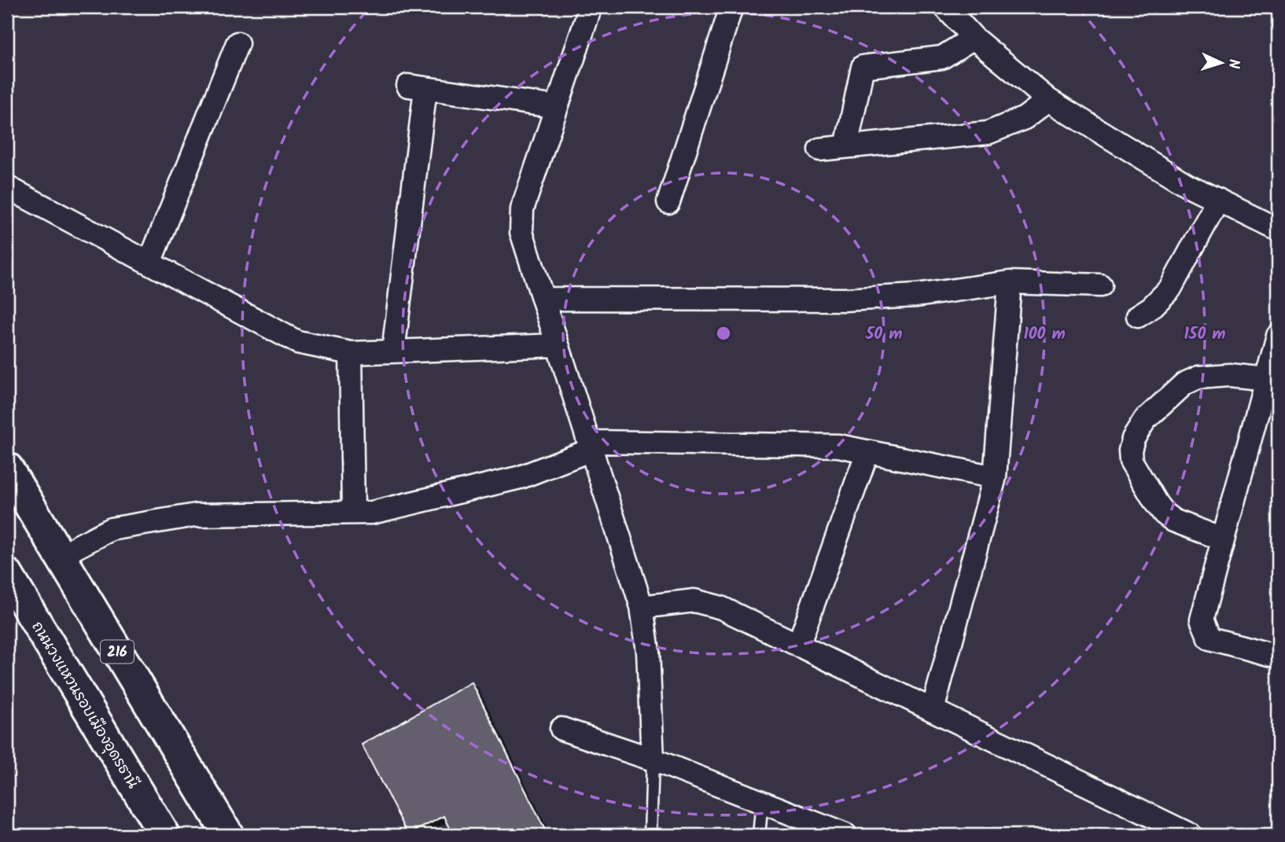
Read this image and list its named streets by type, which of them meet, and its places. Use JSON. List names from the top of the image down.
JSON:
{
  "streets": {
    "main road": ["216", "ถนนวงแหวนรอบเมืองอุดรธานี"]
  },
  "north": "right",
  "rings": ["50 m", "100 m", "150 m"]
}
